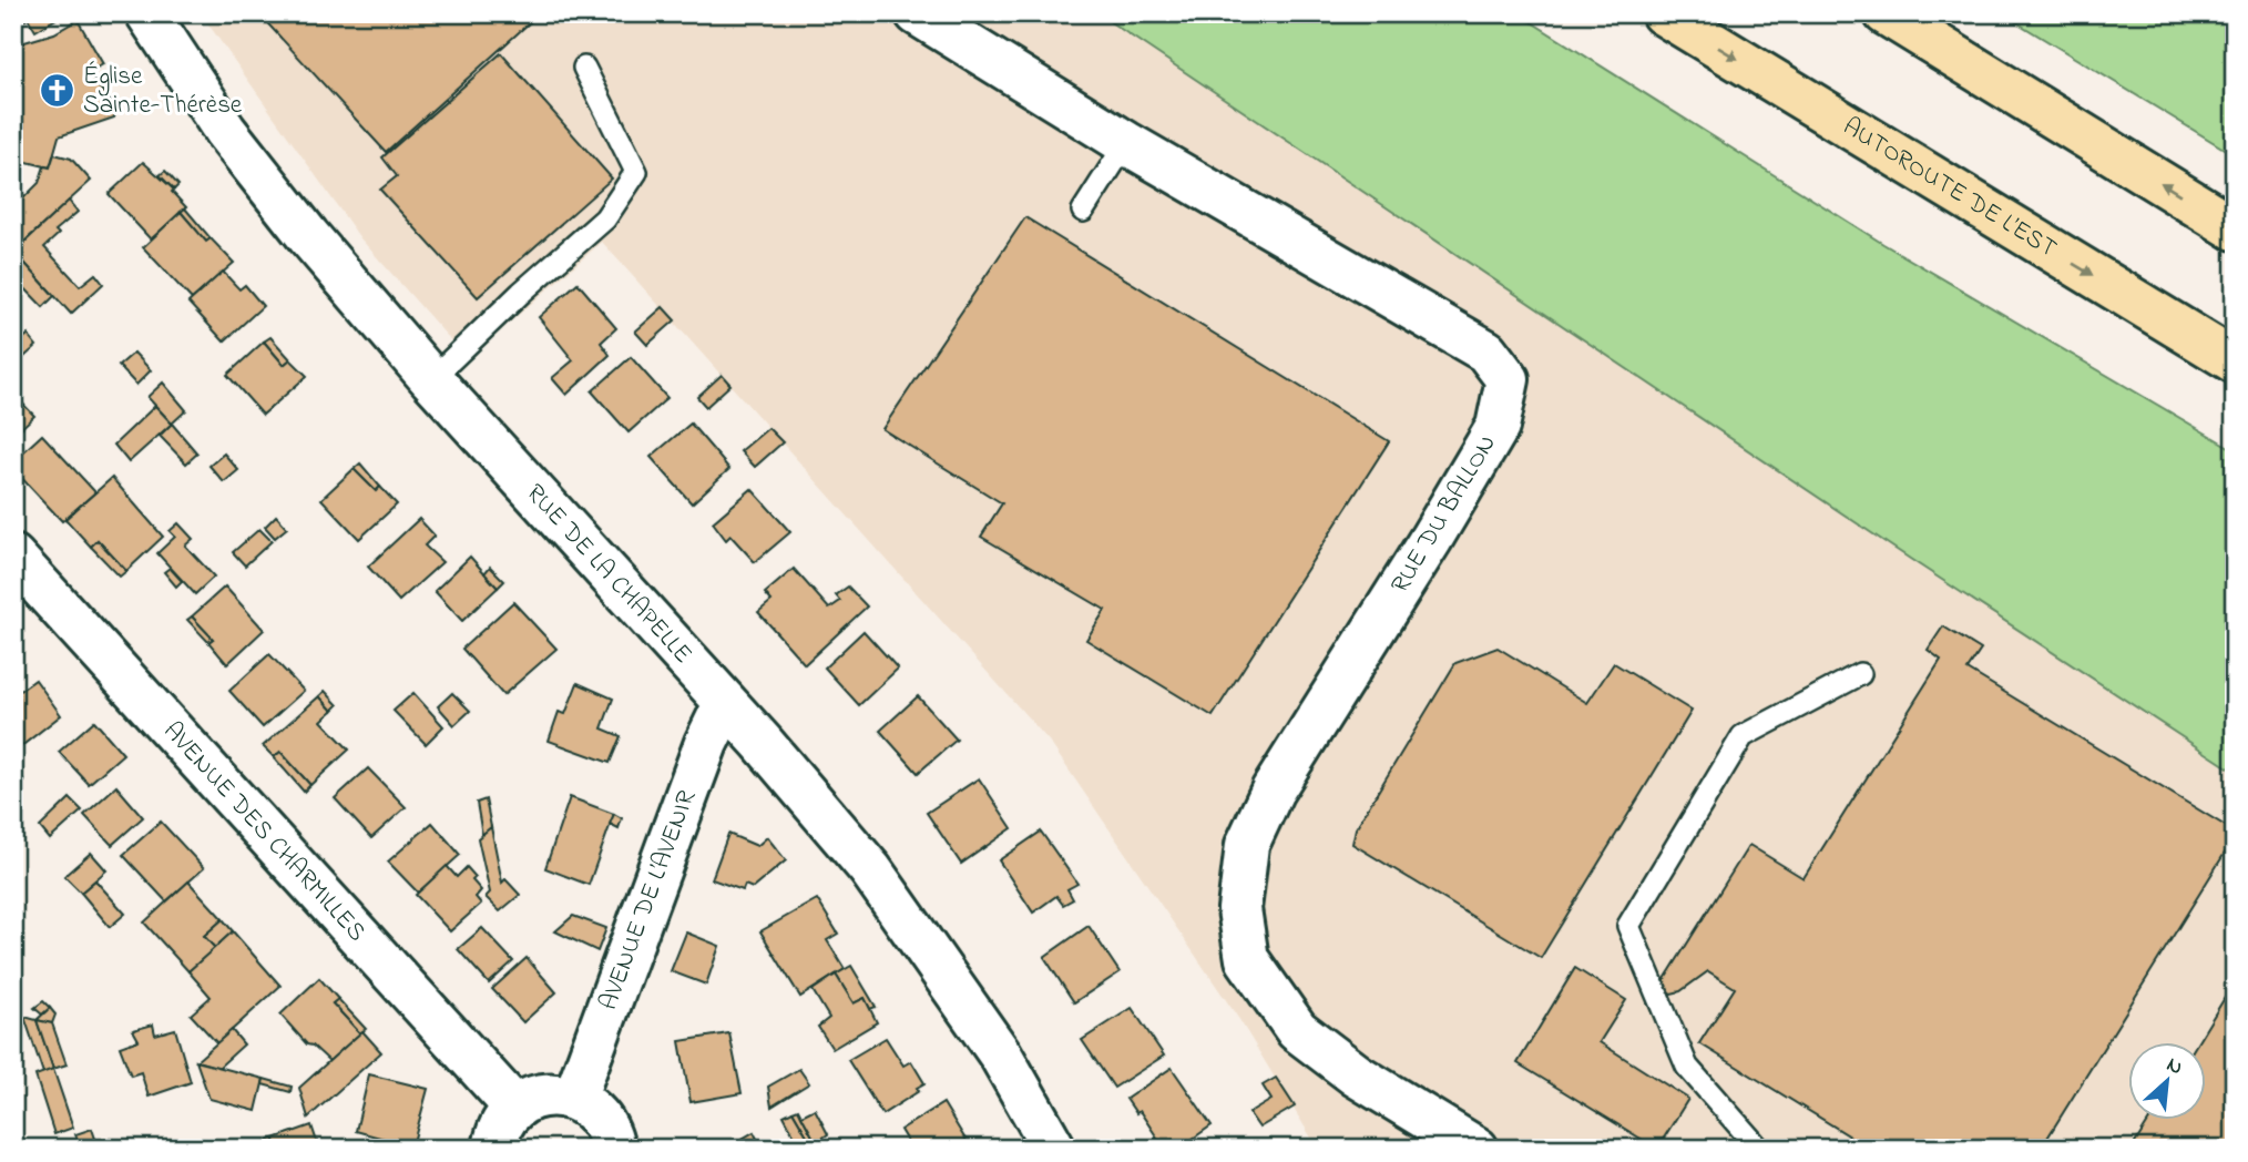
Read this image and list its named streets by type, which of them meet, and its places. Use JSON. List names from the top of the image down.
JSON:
{
  "streets": {
    "highway": ["AUTOROUTE DE L’EST"],
    "street": [
      "RUE DU BALLON",
      "RUE DE LA CHAPELLE",
      "AVENUE DES CHARMILLES",
      "AVENUE DE L’AVENIR"
    ]
  },
  "crossings": [
    ["RUE DE LA CHAPELLE", "AVENUE DE L’AVENIR"]
  ],
  "places": {
    "church": ["Église Sainte-Thérèse"]
  },
  "north": "top right"
}
